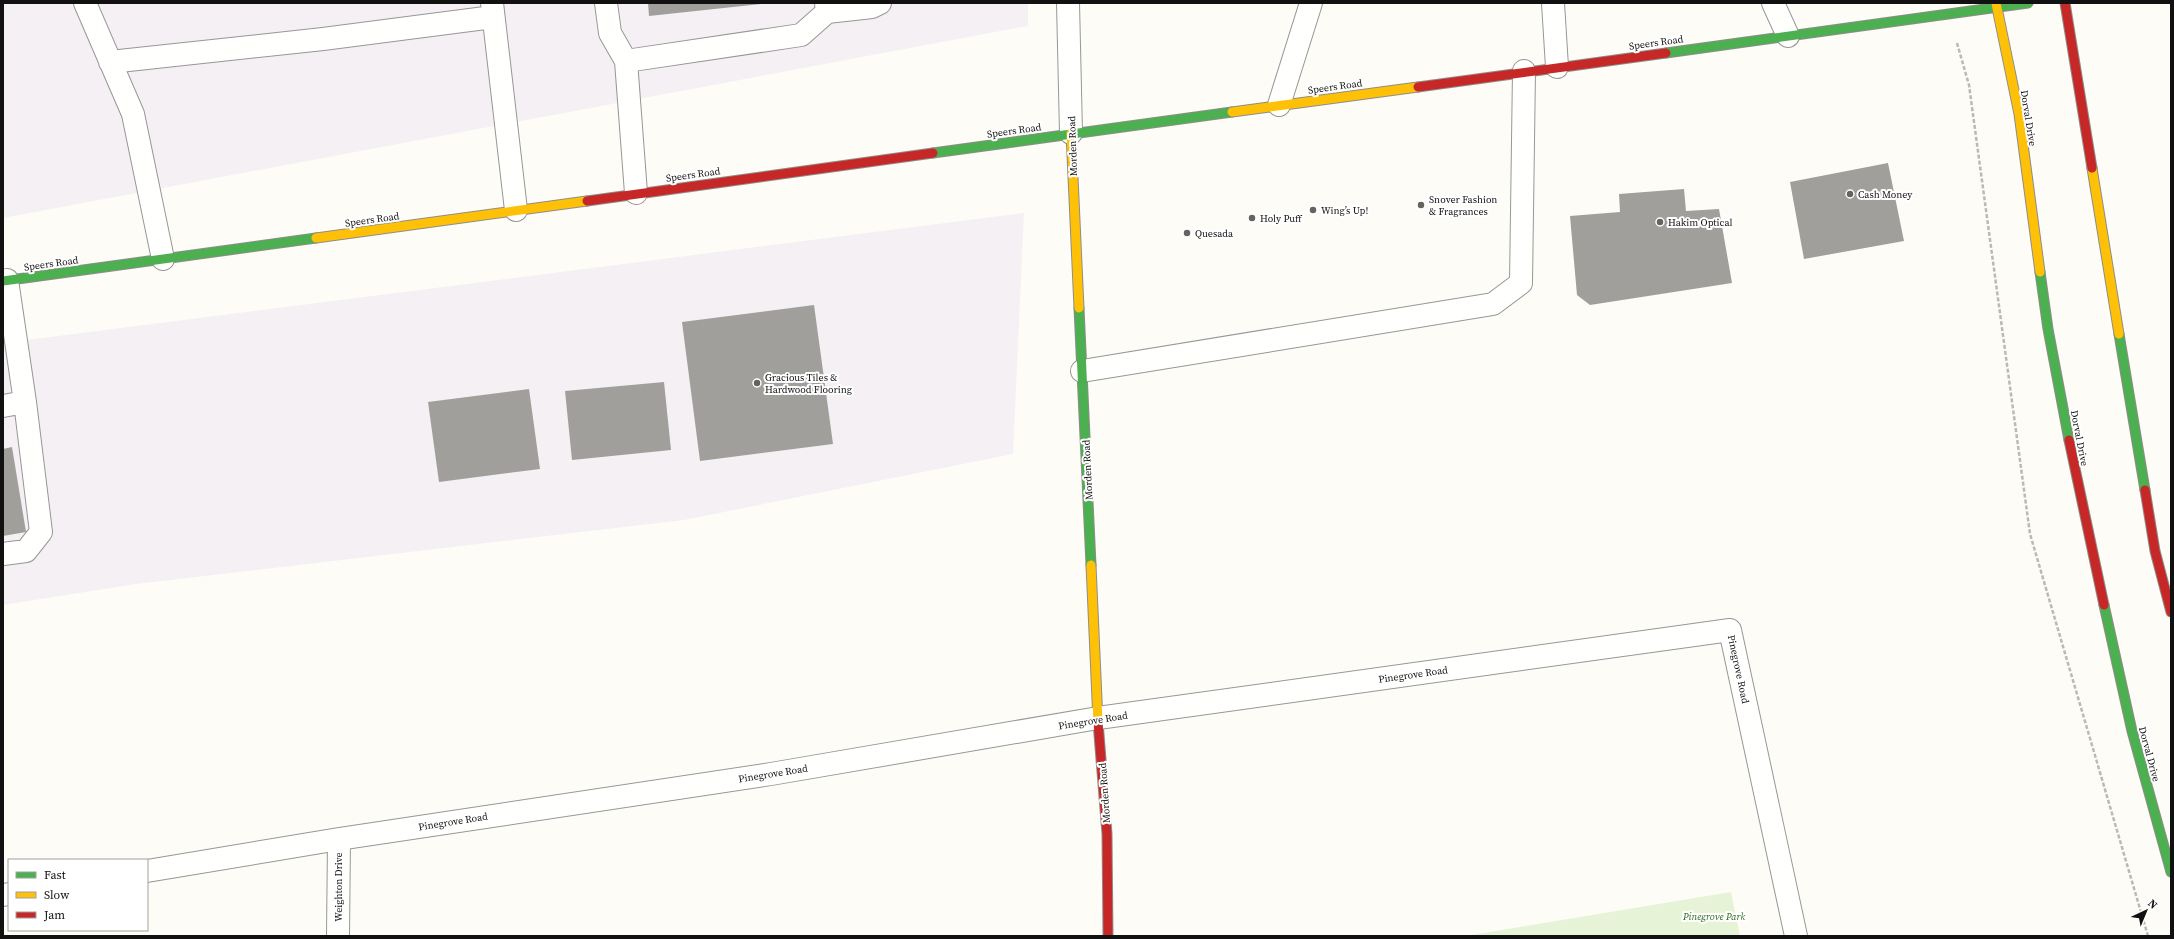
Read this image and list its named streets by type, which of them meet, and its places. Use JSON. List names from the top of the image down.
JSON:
{
  "streets": {
    "main road": ["Speers Road", "Dorval Drive", "Morden Road"],
    "street": ["Pinegrove Road", "Weighton Drive"]
  },
  "crossings": [
    ["Speers Road", "Dorval Drive"],
    ["Speers Road", "Morden Road"],
    ["Morden Road", "Pinegrove Road"],
    ["Pinegrove Road", "Weighton Drive"]
  ],
  "parks": ["Pinegrove Park"],
  "places": [
    "Cash Money",
    "Snover Fashion & Fragrances",
    "Wing’s Up!",
    "Holy Puff",
    "Hakim Optical",
    "Quesada",
    "Gracious Tiles & Hardwood Flooring"
  ],
  "legend": ["Fast", "Slow", "Jam"],
  "north": "top right"
}
